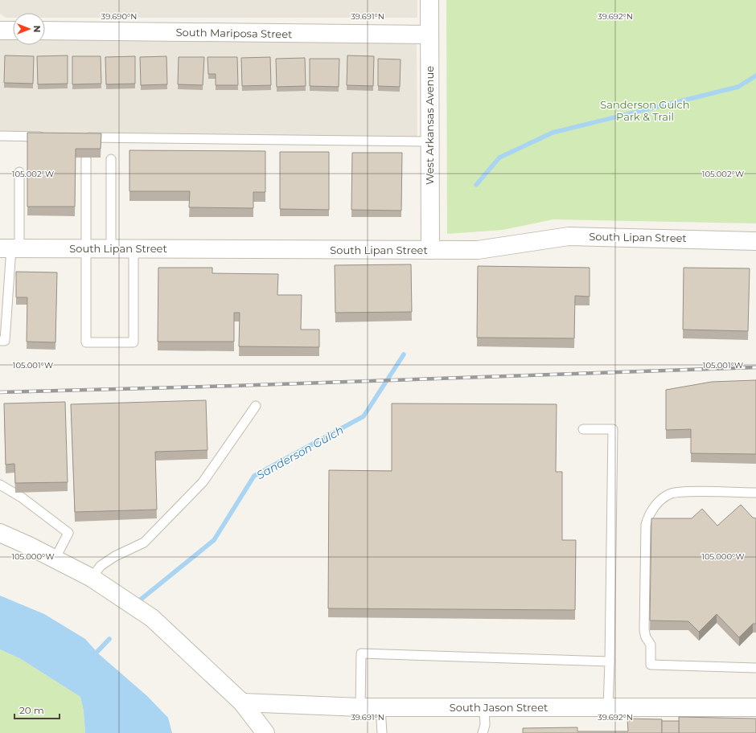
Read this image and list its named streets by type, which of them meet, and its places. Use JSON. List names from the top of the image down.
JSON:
{
  "streets": {
    "street": [
      "South Mariposa Street",
      "West Arkansas Avenue",
      "South Lipan Street",
      "South Jason Street"
    ]
  },
  "crossings": [
    ["South Mariposa Street", "West Arkansas Avenue"],
    ["West Arkansas Avenue", "South Lipan Street"]
  ],
  "water": ["Sanderson Gulch"],
  "parks": ["Sanderson Gulch Park & Trail"],
  "scale_bar": "20 m",
  "north": "right",
  "coordinates": [
    "39.690°N",
    "39.691°N",
    "39.692°N",
    "105.002°W",
    "105.001°W",
    "105.000°W"
  ]
}
